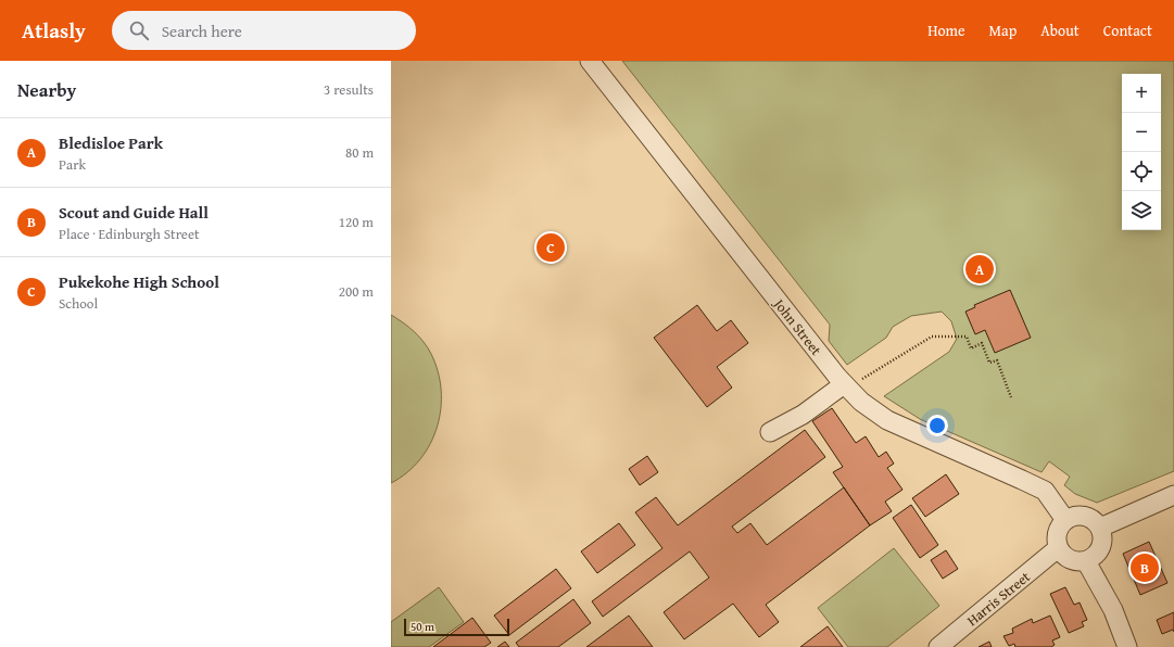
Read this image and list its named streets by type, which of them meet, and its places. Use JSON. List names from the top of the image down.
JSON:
{
  "streets": {
    "street": ["John Street", "Harris Street"]
  },
  "crossings": [
    ["John Street", "Harris Street"]
  ],
  "scale_bar": "50 m",
  "page": {
    "header": "Atlasly",
    "search": "Search here",
    "nav": [
      "Home",
      "Map",
      "About",
      "Contact"
    ],
    "heading": ["Nearby", "3 results"],
    "map_buttons": ["+", "−"],
    "list": [
      {
        "mark": "A",
        "name": "Bledisloe Park",
        "note": "Park",
        "value": "80 m"
      },
      {
        "mark": "B",
        "name": "Scout and Guide Hall",
        "note": "Place · Edinburgh Street",
        "value": "120 m"
      },
      {
        "mark": "C",
        "name": "Pukekohe High School",
        "note": "School",
        "value": "200 m"
      }
    ],
    "pins": ["C", "A", "B"],
    "scale": "50 m"
  }
}
